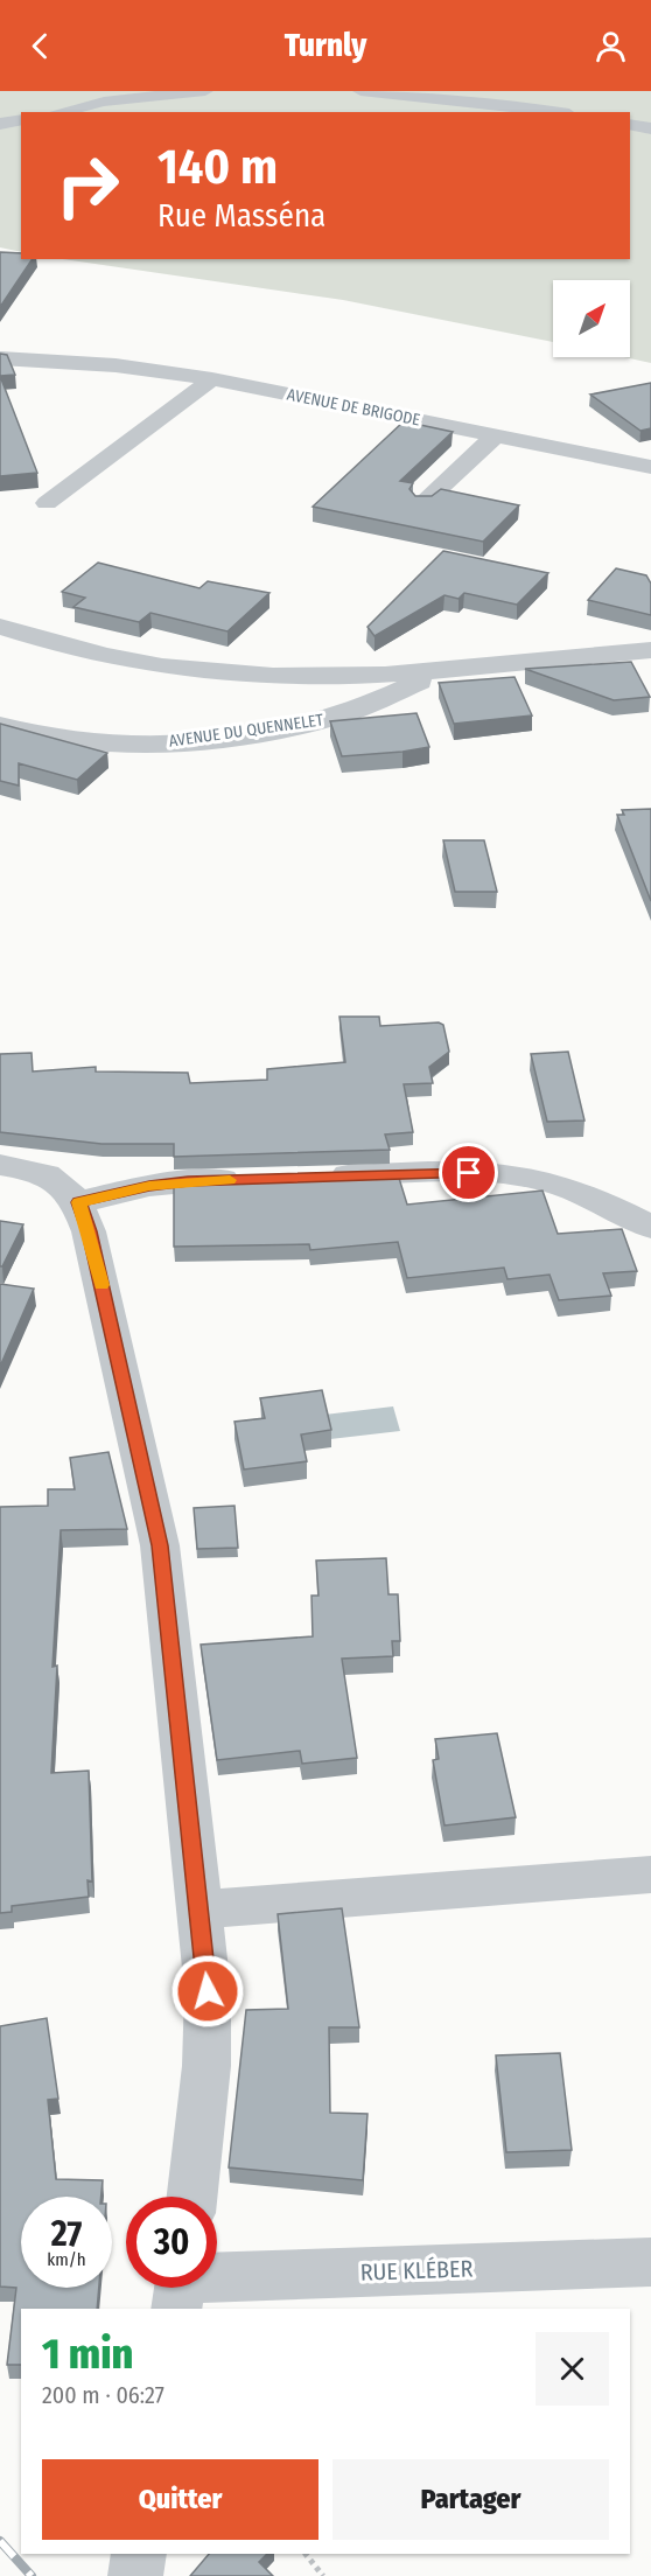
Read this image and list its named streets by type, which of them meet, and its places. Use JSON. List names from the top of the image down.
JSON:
{
  "streets": {
    "street": ["AVENUE DE BRIGODE", "AVENUE DU QUENNELET", "RUE KLÉBER"]
  },
  "north": "top right",
  "page": {
    "header": "Turnly",
    "turn": ["140 m", "Rue Masséna"],
    "speed": "27 km/h",
    "limit": "30",
    "heading": ["1 min", "200 m · 06:27"],
    "buttons": ["Quitter", "Partager"]
  }
}
